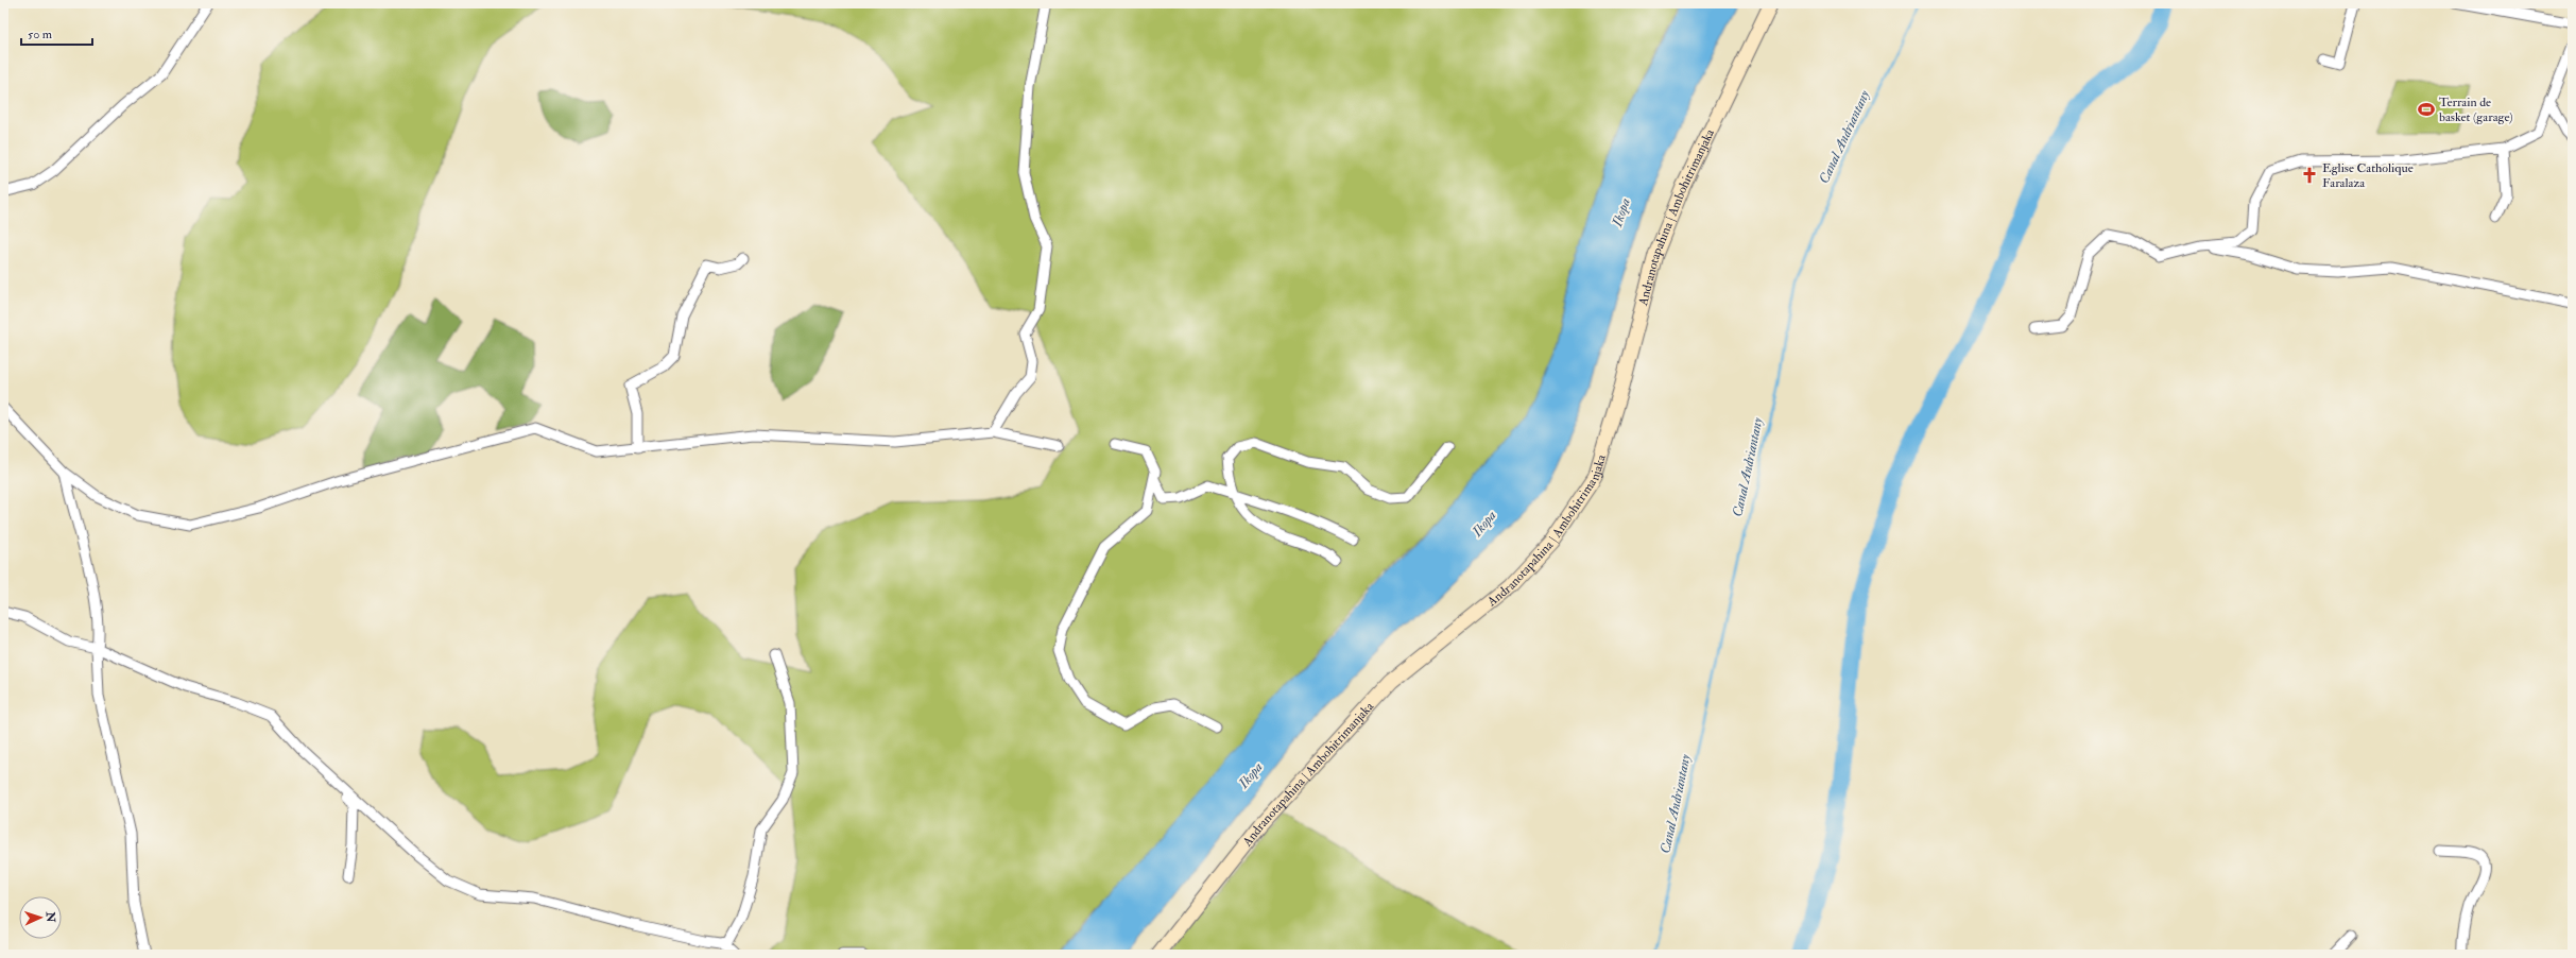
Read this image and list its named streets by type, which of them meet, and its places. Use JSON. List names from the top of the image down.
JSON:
{
  "streets": {
    "main road": ["Andranotapahina | Ambohitrimanjaka"]
  },
  "water": ["Canal Andriantany", "Ikopa"],
  "places": {
    "sports": ["Terrain de basket (garage)"],
    "church": ["Eglise Catholique Faralaza"]
  },
  "scale_bar": "50 m",
  "north": "right"
}
